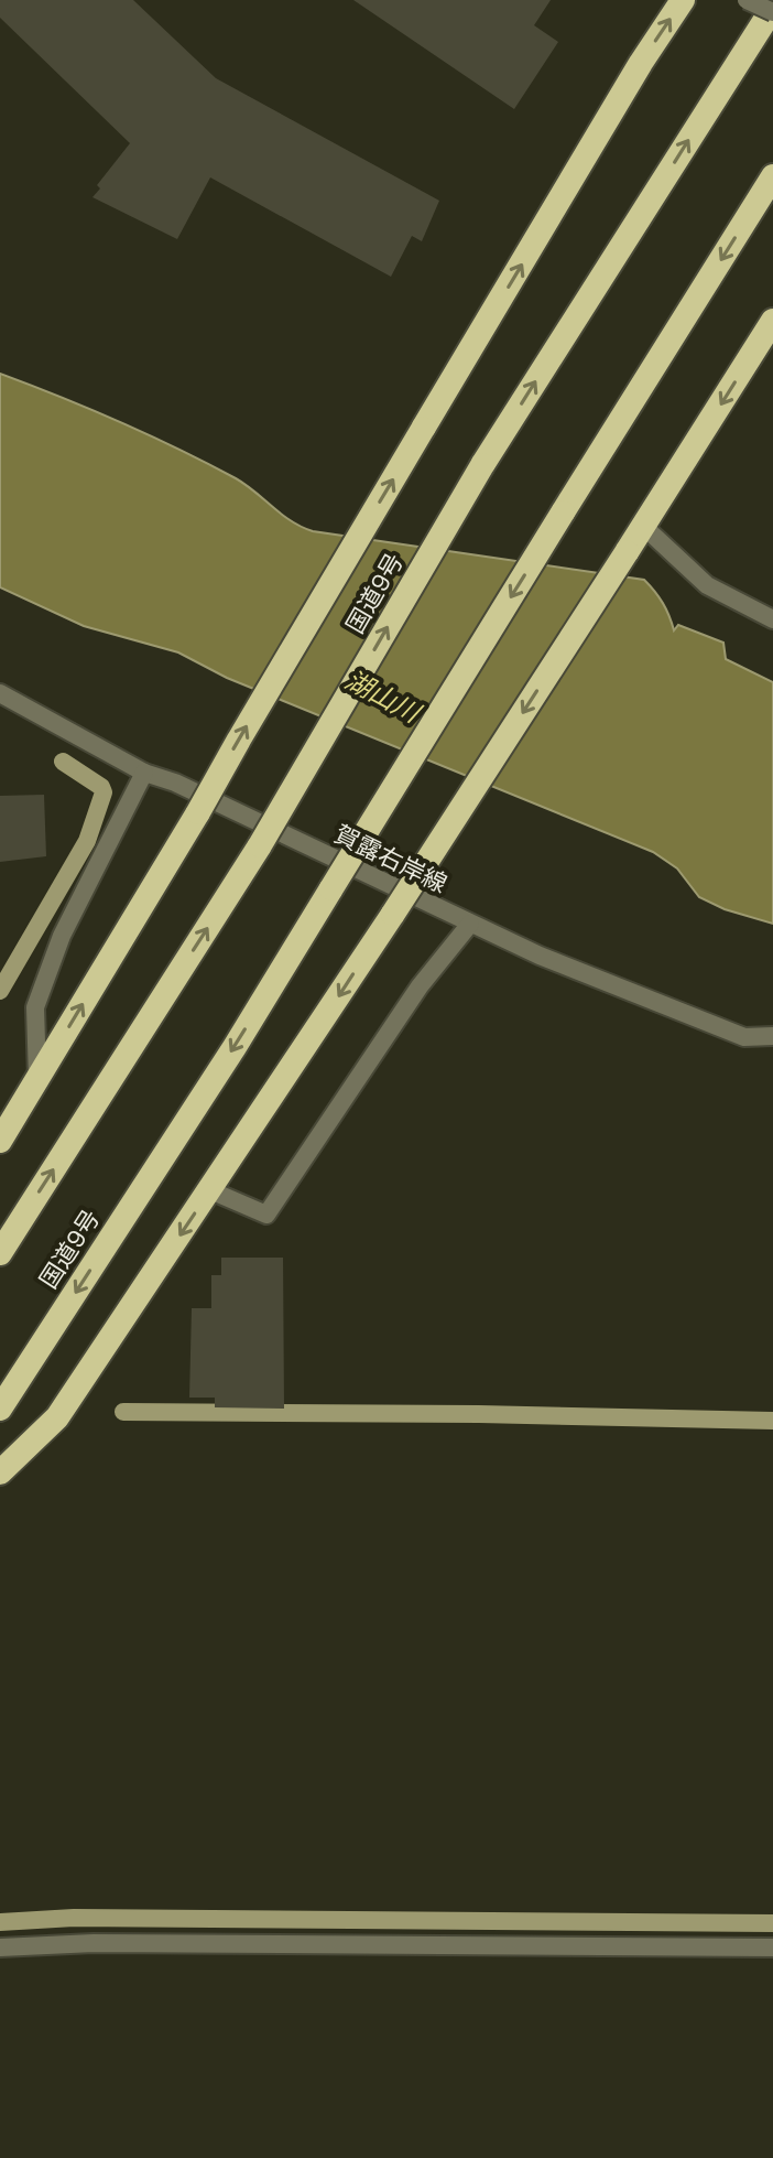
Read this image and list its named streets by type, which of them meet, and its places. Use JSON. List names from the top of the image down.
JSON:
{
  "streets": {
    "highway": ["国道9号"],
    "street": ["賀露右岸線"]
  },
  "water": ["湖山川"]
}
